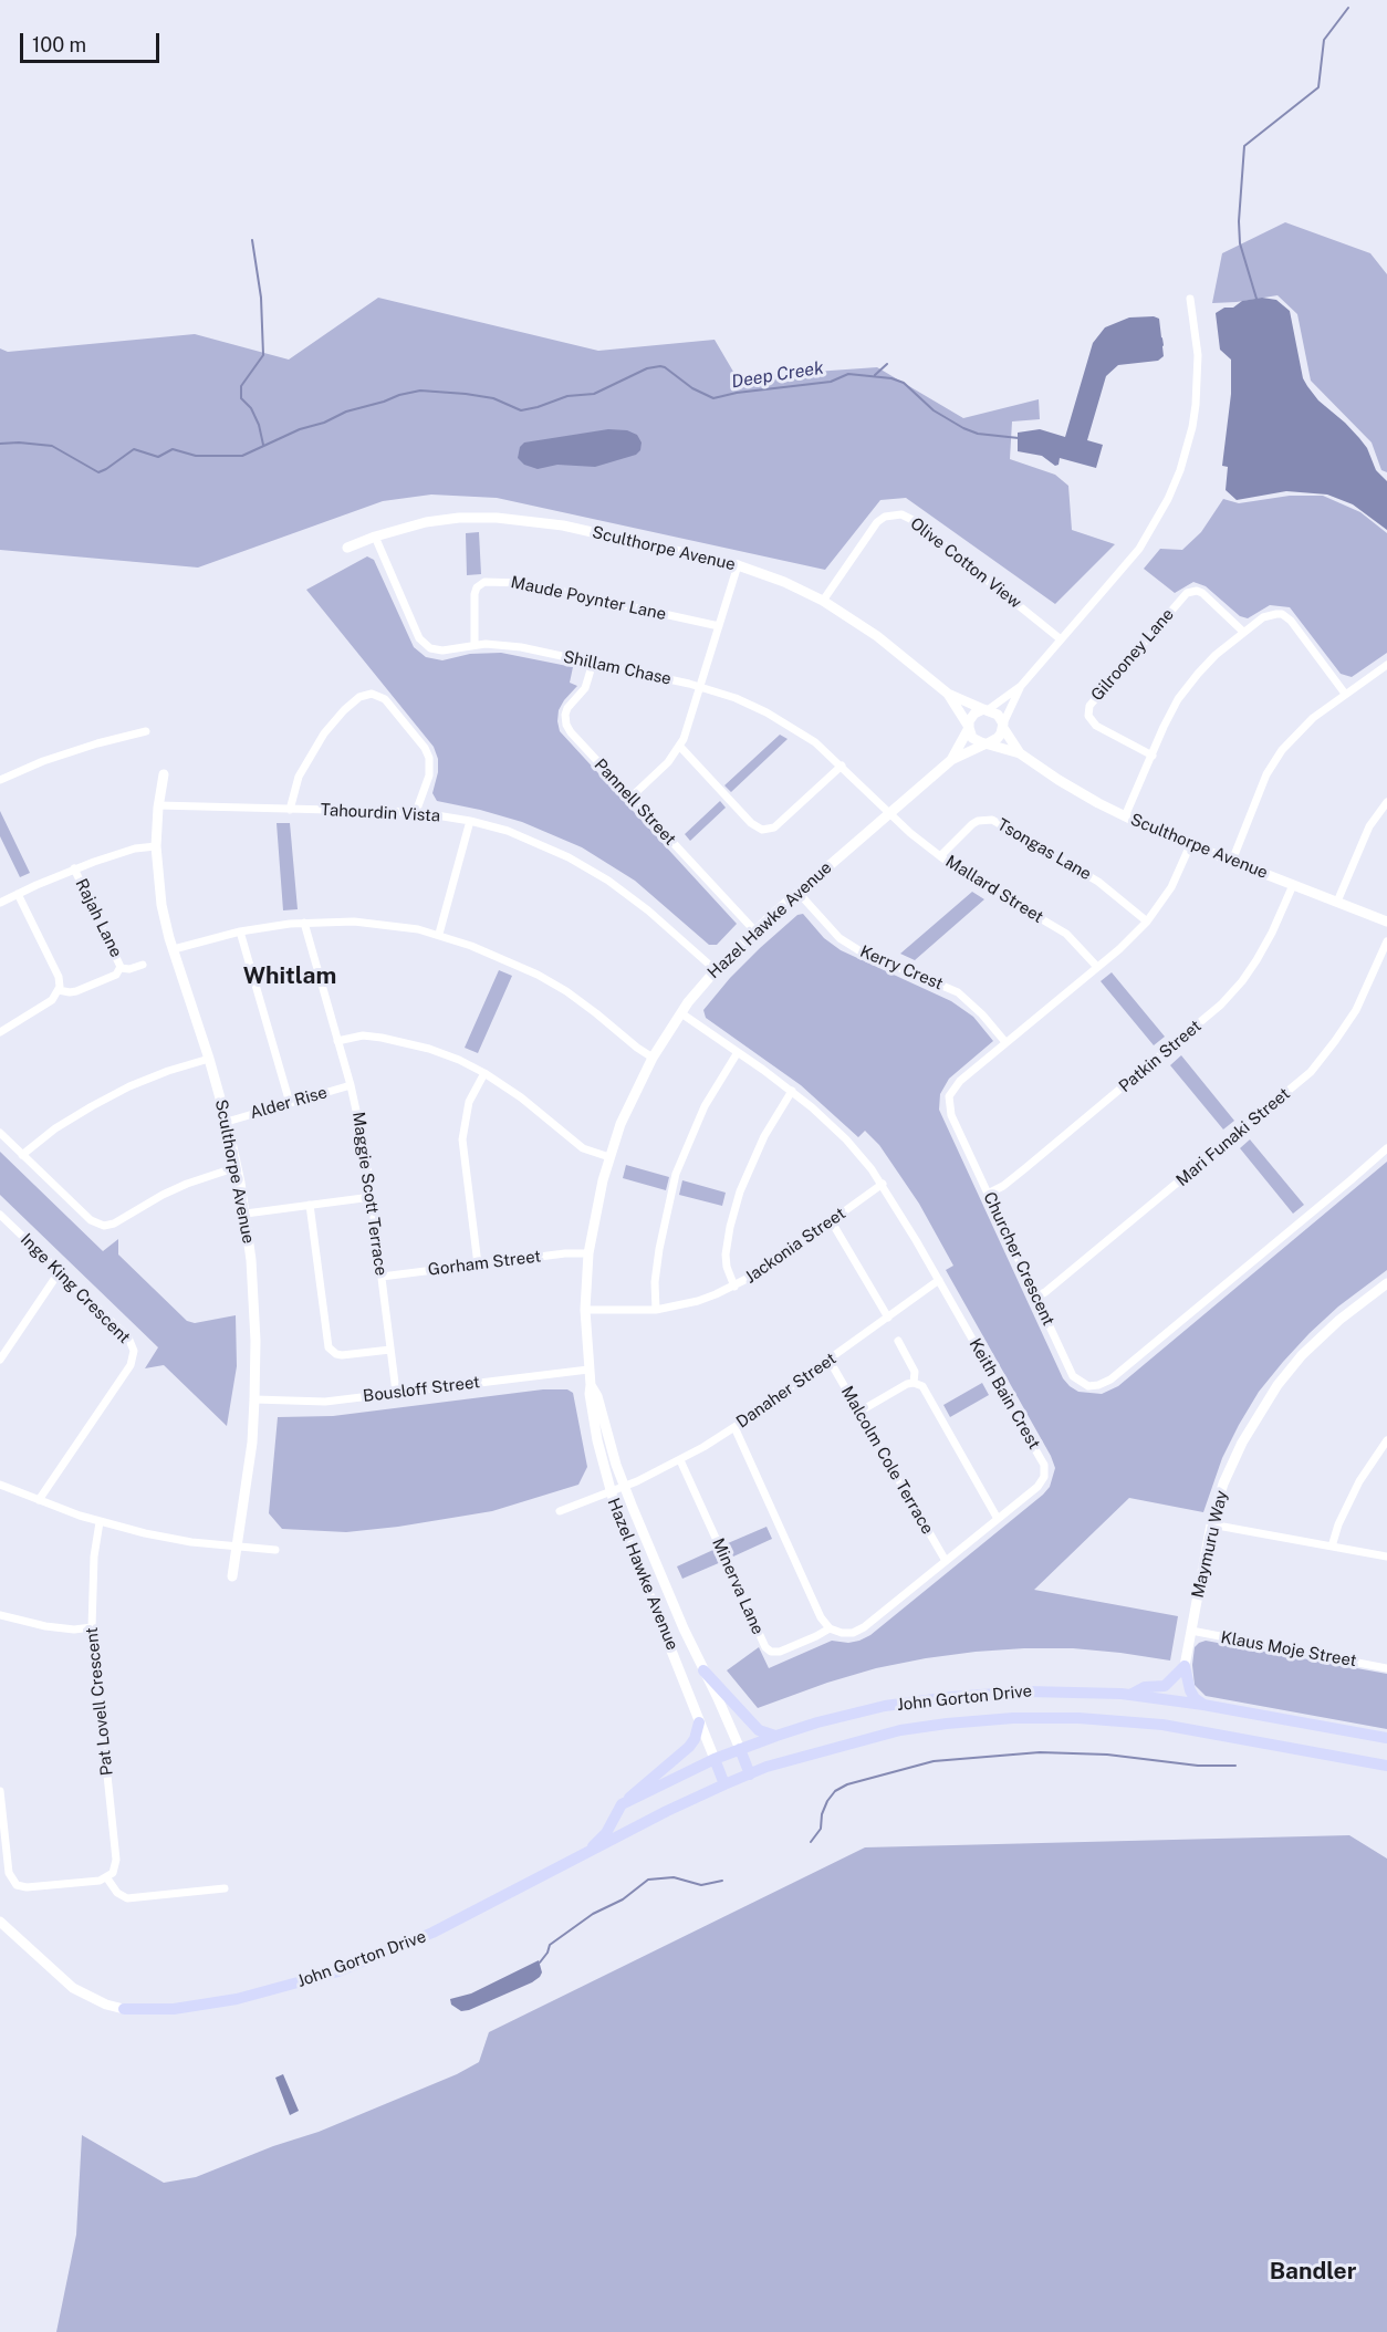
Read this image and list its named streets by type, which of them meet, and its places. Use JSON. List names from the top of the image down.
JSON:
{
  "streets": {
    "main road": ["John Gorton Drive"],
    "street": [
      "Sculthorpe Avenue",
      "Olive Cotton View",
      "Maude Poynter Lane",
      "Gilrooney Lane",
      "Shillam Chase",
      "Pannell Street",
      "Tahourdin Vista",
      "Tsongas Lane",
      "Mallard Street",
      "Rajah Lane",
      "Hazel Hawke Avenue",
      "Kerry Crest",
      "Patkin Street",
      "Alder Rise",
      "Mari Funaki Street",
      "Maggie Scott Terrace",
      "Jackonia Street",
      "Churcher Crescent",
      "Gorham Street",
      "Inge King Crescent",
      "Bousloff Street",
      "Danaher Street",
      "Keith Bain Crest",
      "Malcolm Cole Terrace",
      "Maymuru Way",
      "Minerva Lane",
      "Klaus Moje Street",
      "Pat Lovell Crescent"
    ]
  },
  "crossings": [
    ["Sculthorpe Avenue", "Olive Cotton View"],
    ["Sculthorpe Avenue", "Shillam Chase"],
    ["Sculthorpe Avenue", "Tahourdin Vista"],
    ["Sculthorpe Avenue", "Hazel Hawke Avenue"],
    ["Sculthorpe Avenue", "Patkin Street"],
    ["Sculthorpe Avenue", "Alder Rise"],
    ["Sculthorpe Avenue", "Churcher Crescent"],
    ["Sculthorpe Avenue", "Bousloff Street"],
    ["Maude Poynter Lane", "Shillam Chase"],
    ["Shillam Chase", "Pannell Street"],
    ["Shillam Chase", "Mallard Street"],
    ["Shillam Chase", "Hazel Hawke Avenue"],
    ["Pannell Street", "Hazel Hawke Avenue"],
    ["Tahourdin Vista", "Hazel Hawke Avenue"],
    ["Tsongas Lane", "Mallard Street"],
    ["Tsongas Lane", "Churcher Crescent"],
    ["Mallard Street", "Hazel Hawke Avenue"],
    ["Mallard Street", "Churcher Crescent"],
    ["Hazel Hawke Avenue", "Kerry Crest"],
    ["Hazel Hawke Avenue", "Jackonia Street"],
    ["Hazel Hawke Avenue", "Gorham Street"],
    ["Hazel Hawke Avenue", "Bousloff Street"],
    ["Hazel Hawke Avenue", "Danaher Street"],
    ["Hazel Hawke Avenue", "Keith Bain Crest"],
    ["Hazel Hawke Avenue", "John Gorton Drive"],
    ["Kerry Crest", "Churcher Crescent"],
    ["Patkin Street", "Churcher Crescent"],
    ["Alder Rise", "Maggie Scott Terrace"],
    ["Mari Funaki Street", "Churcher Crescent"],
    ["Maggie Scott Terrace", "Gorham Street"],
    ["Maggie Scott Terrace", "Bousloff Street"],
    ["Jackonia Street", "Keith Bain Crest"],
    ["Danaher Street", "Keith Bain Crest"],
    ["Danaher Street", "Malcolm Cole Terrace"],
    ["Danaher Street", "Minerva Lane"],
    ["Keith Bain Crest", "Malcolm Cole Terrace"],
    ["Keith Bain Crest", "Minerva Lane"],
    ["Maymuru Way", "Klaus Moje Street"]
  ],
  "districts": ["Whitlam", "Bandler"],
  "water": ["Deep Creek"],
  "scale_bar": "100 m"
}
